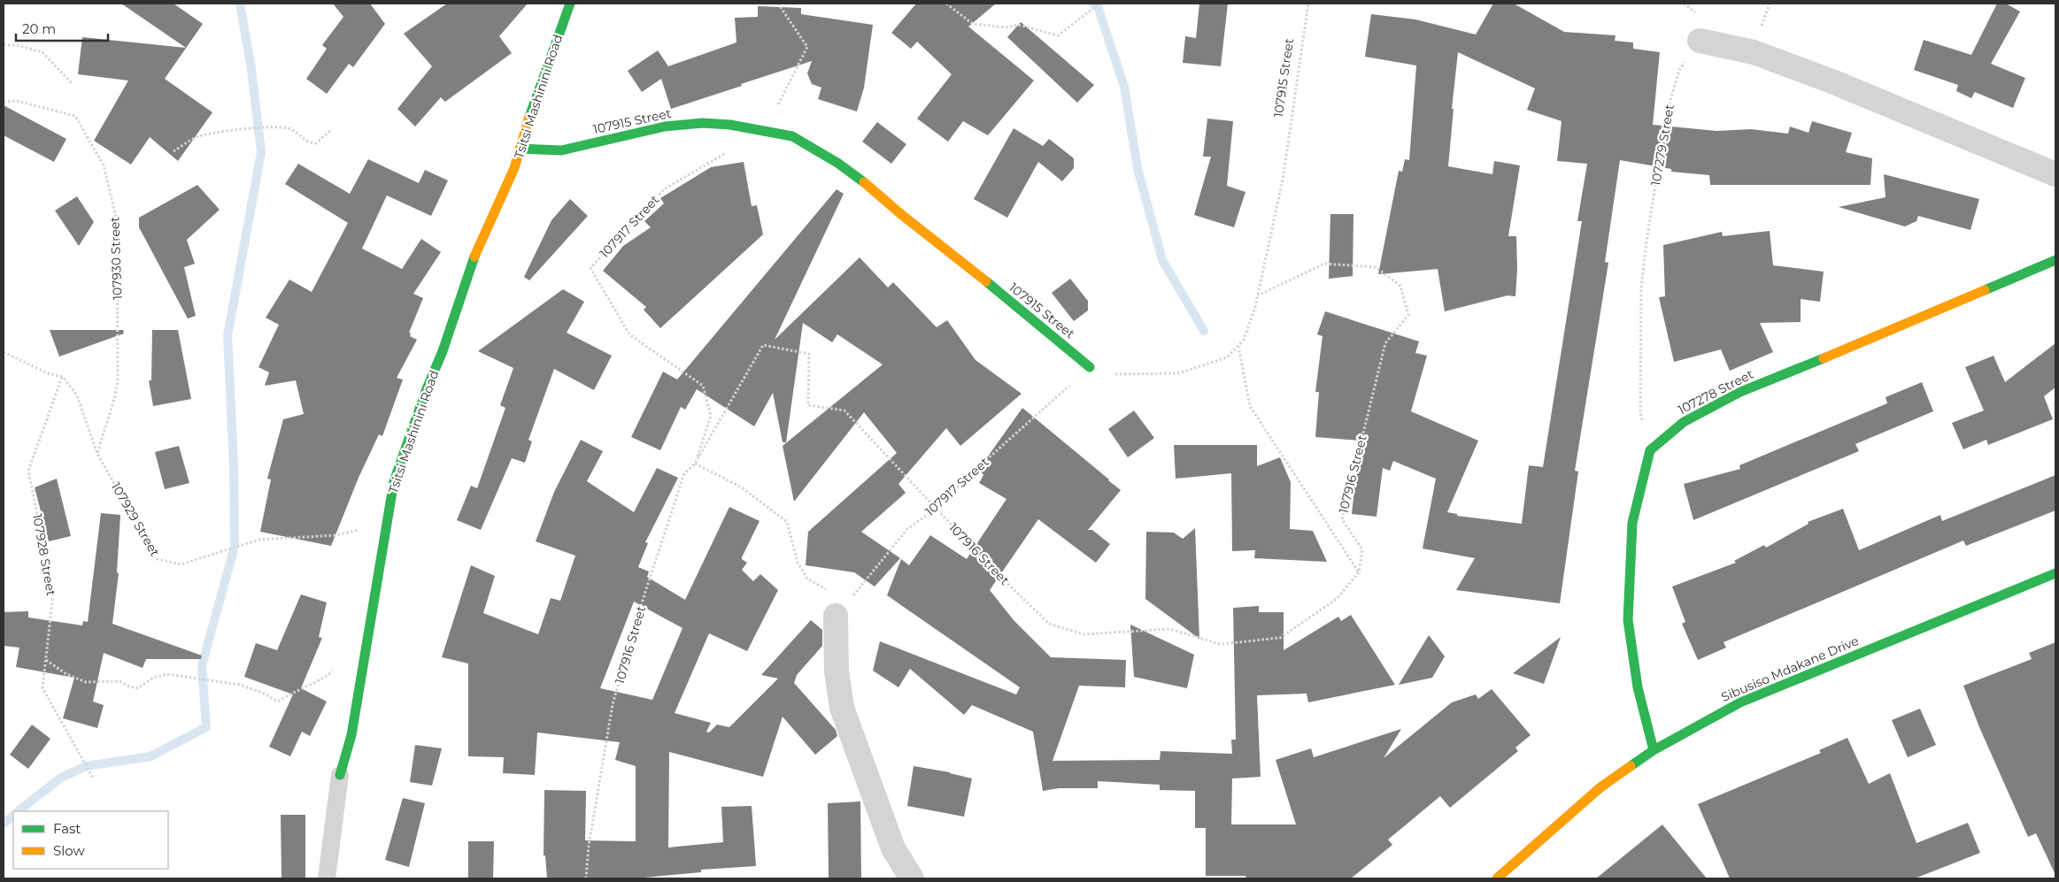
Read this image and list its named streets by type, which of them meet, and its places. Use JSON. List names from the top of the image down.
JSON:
{
  "streets": {
    "street": [
      "107915 Street",
      "Tsitsi Mashinini Road",
      "107278 Street",
      "Sibusiso Mdakane Drive"
    ],
    "path": [
      "107279 Street",
      "107917 Street",
      "107930 Street",
      "107916 Street",
      "107929 Street",
      "107928 Street"
    ]
  },
  "crossings": [
    ["107915 Street", "Tsitsi Mashinini Road"],
    ["107915 Street", "107917 Street"],
    ["107915 Street", "107916 Street"],
    ["Tsitsi Mashinini Road", "107929 Street"],
    ["107279 Street", "107278 Street"],
    ["107917 Street", "107916 Street"],
    ["107930 Street", "107929 Street"],
    ["107929 Street", "107928 Street"]
  ],
  "legend": ["Fast", "Slow"],
  "scale_bar": "20 m"
}
